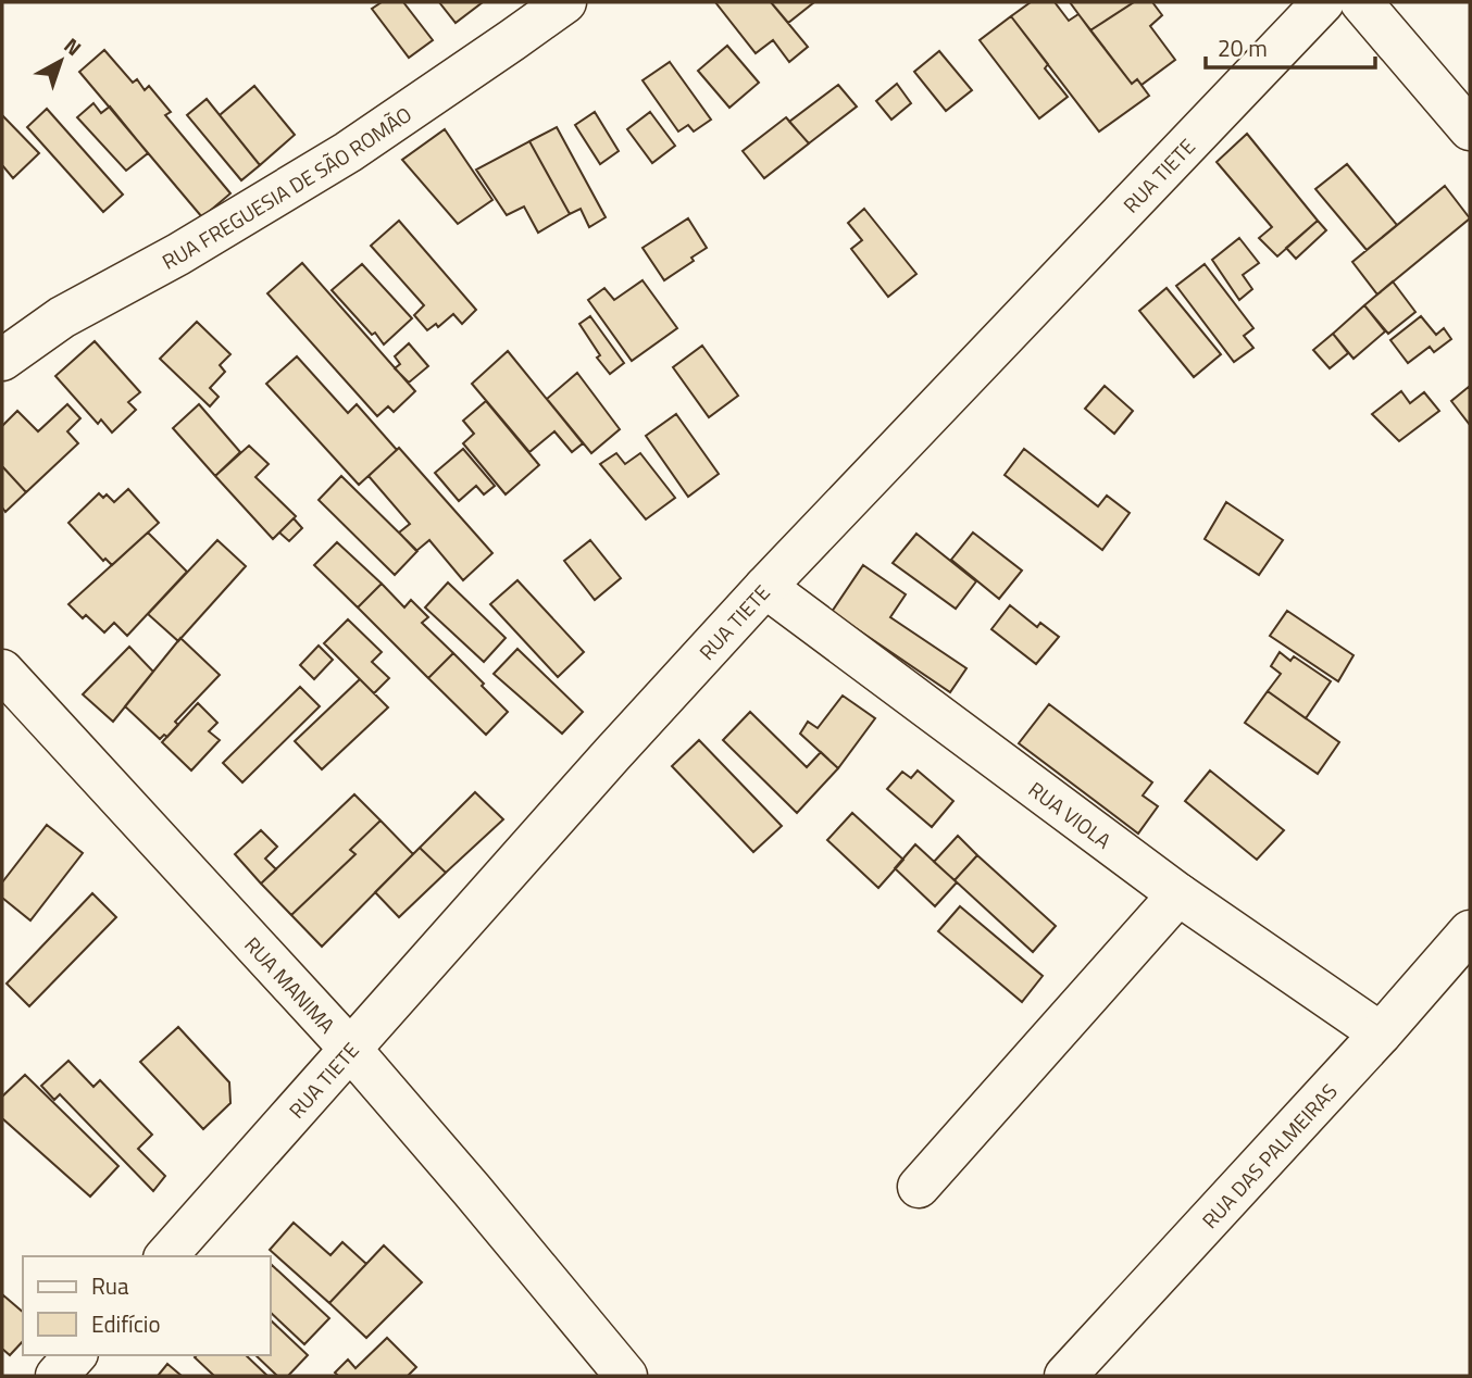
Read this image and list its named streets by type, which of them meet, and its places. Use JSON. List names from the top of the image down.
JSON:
{
  "streets": {
    "street": [
      "RUA TIETE",
      "RUA FREGUESIA DE SÃO ROMÃO",
      "RUA VIOLA",
      "RUA MANIMA",
      "RUA DAS PALMEIRAS"
    ]
  },
  "crossings": [
    ["RUA TIETE", "RUA VIOLA"],
    ["RUA TIETE", "RUA MANIMA"],
    ["RUA VIOLA", "RUA DAS PALMEIRAS"]
  ],
  "legend": ["Rua", "Edifício"],
  "scale_bar": "20 m",
  "north": "top right"
}
